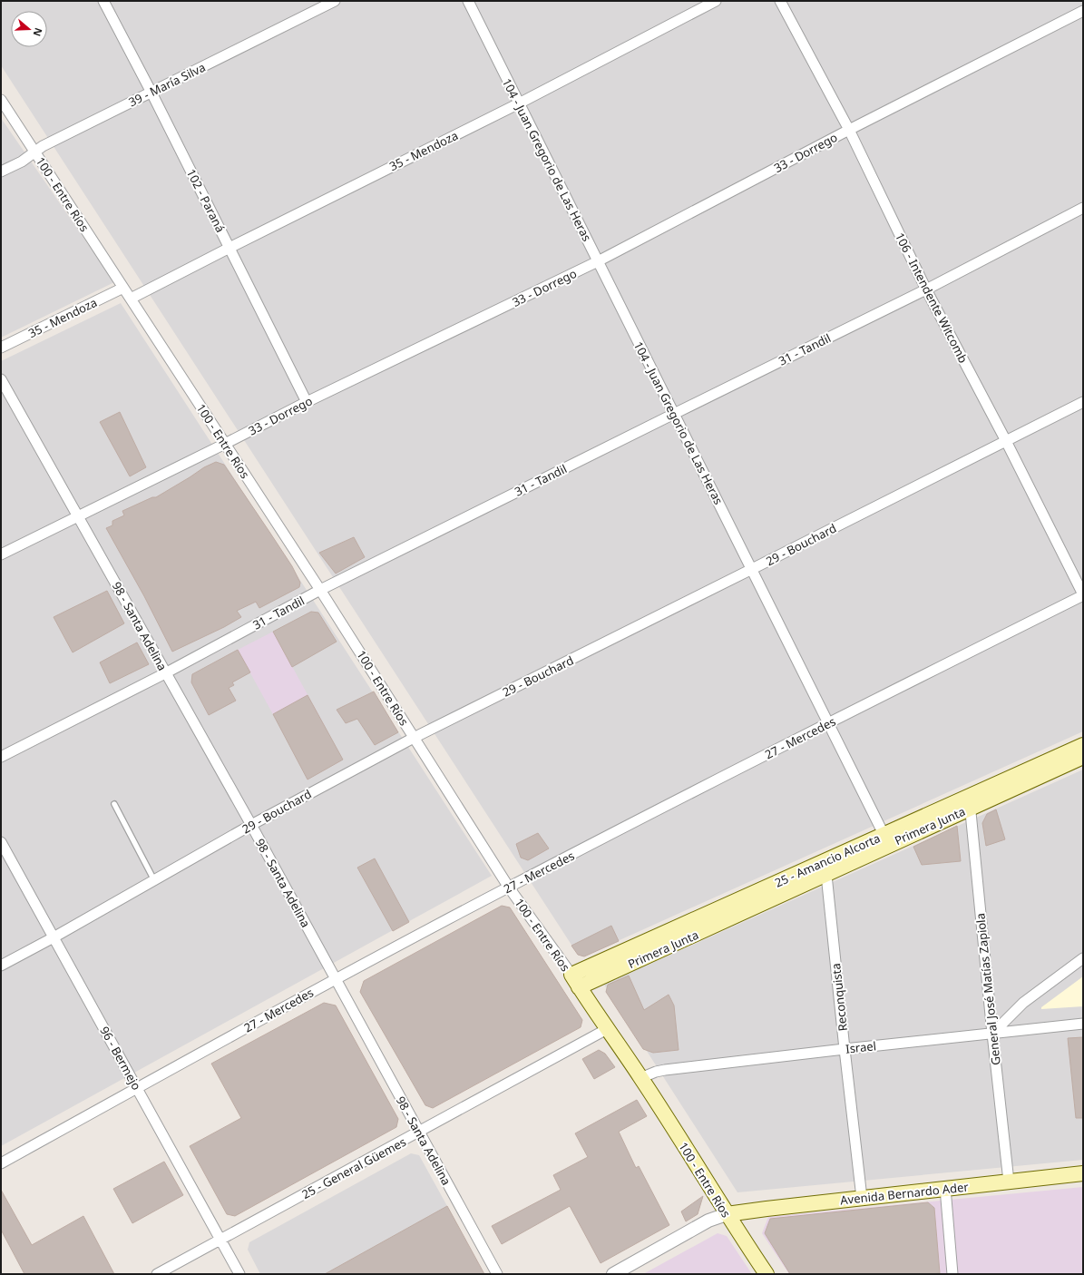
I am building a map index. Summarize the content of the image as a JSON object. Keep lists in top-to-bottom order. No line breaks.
{"streets":{"main road":["100 - Entre Ríos","Primera Junta","25 - Amancio Alcorta","Avenida Bernardo Ader"],"street":["39 - María Silva","35 - Mendoza","33 - Dorrego","104 - Juan Gregorio de Las Heras","102 - Paraná","106 - Intendente Witcomb","31 - Tandil","29 - Bouchard","98 - Santa Adelina","27 - Mercedes","General José Matías Zapiola","Reconquista","Israel","96 - Bermejo","25 - General Güemes"]},"crossings":[["39 - María Silva","100 - Entre Ríos"],["39 - María Silva","102 - Paraná"],["35 - Mendoza","104 - Juan Gregorio de Las Heras"],["35 - Mendoza","100 - Entre Ríos"],["35 - Mendoza","102 - Paraná"],["33 - Dorrego","104 - Juan Gregorio de Las Heras"],["33 - Dorrego","100 - Entre Ríos"],["33 - Dorrego","102 - Paraná"],["33 - Dorrego","106 - Intendente Witcomb"],["33 - Dorrego","98 - Santa Adelina"],["104 - Juan Gregorio de Las Heras","31 - Tandil"],["104 - Juan Gregorio de Las Heras","29 - Bouchard"],["104 - Juan Gregorio de Las Heras","27 - Mercedes"],["104 - Juan Gregorio de Las Heras","Primera Junta"],["100 - Entre Ríos","31 - Tandil"],["100 - Entre Ríos","29 - Bouchard"],["100 - Entre Ríos","27 - Mercedes"],["100 - Entre Ríos","Primera Junta"],["100 - Entre Ríos","25 - Amancio Alcorta"],["100 - Entre Ríos","Israel"],["100 - Entre Ríos","25 - General Güemes"],["100 - Entre Ríos","Avenida Bernardo Ader"],["106 - Intendente Witcomb","31 - Tandil"],["106 - Intendente Witcomb","29 - Bouchard"],["106 - Intendente Witcomb","27 - Mercedes"],["31 - Tandil","98 - Santa Adelina"],["29 - Bouchard","98 - Santa Adelina"],["29 - Bouchard","96 - Bermejo"],["98 - Santa Adelina","27 - Mercedes"],["98 - Santa Adelina","25 - General Güemes"],["27 - Mercedes","96 - Bermejo"],["Primera Junta","25 - Amancio Alcorta"],["Primera Junta","General José Matías Zapiola"],["Primera Junta","Reconquista"],["25 - Amancio Alcorta","Reconquista"],["General José Matías Zapiola","Israel"],["General José Matías Zapiola","Avenida Bernardo Ader"],["Reconquista","Israel"],["Reconquista","Avenida Bernardo Ader"],["96 - Bermejo","25 - General Güemes"]],"north":"right"}
